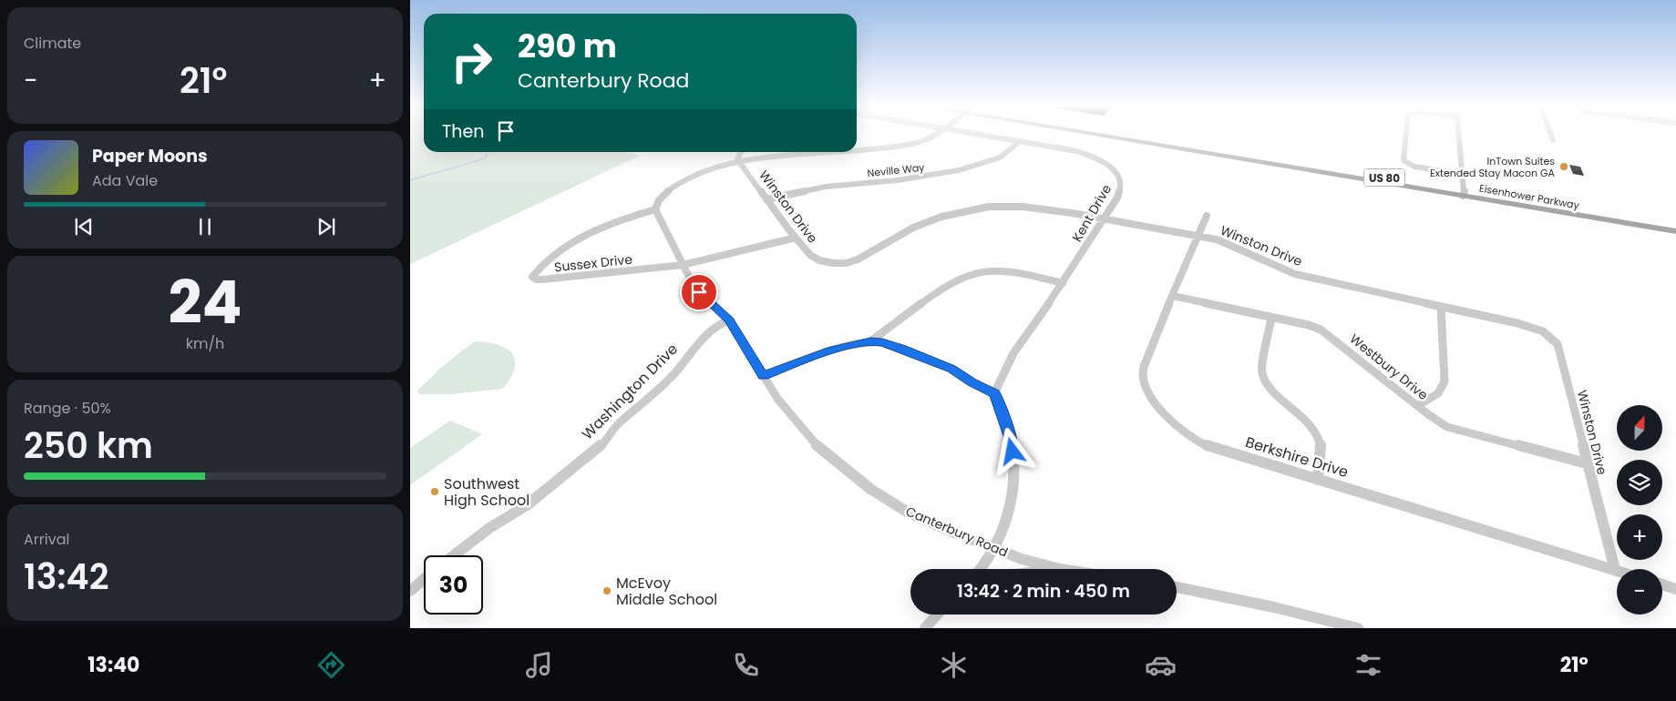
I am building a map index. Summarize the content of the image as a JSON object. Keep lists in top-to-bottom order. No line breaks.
{"streets":{"main road":["US 80","Eisenhower Parkway"],"street":["Neville Way","Winston Drive","Kent Drive","Sussex Drive","Westbury Drive","Washington Drive","Berkshire Drive","Canterbury Road"]},"crossings":[["Neville Way","Winston Drive"],["Neville Way","Kent Drive"],["Winston Drive","Kent Drive"],["Winston Drive","Sussex Drive"],["Winston Drive","Westbury Drive"],["Winston Drive","Berkshire Drive"],["Sussex Drive","Canterbury Road"],["Westbury Drive","Berkshire Drive"],["Washington Drive","Canterbury Road"]],"places":["InTown Suites Extended Stay Macon GA","Southwest High School","McEvoy Middle School"],"north":"top","page":{"tile":["Climate",["24","km/h"],["Range · 50%","250 km"],["Arrival","13:42"]],"turn":["290 m","Canterbury Road"],"heat":["−","21°","+"],"then":"Then","song":["Paper Moons","Ada Vale"],"map_buttons":["+","−"],"limit":"30","trip":"13:42 · 2 min · 450 m","tabs":["13:40","21°"]}}
